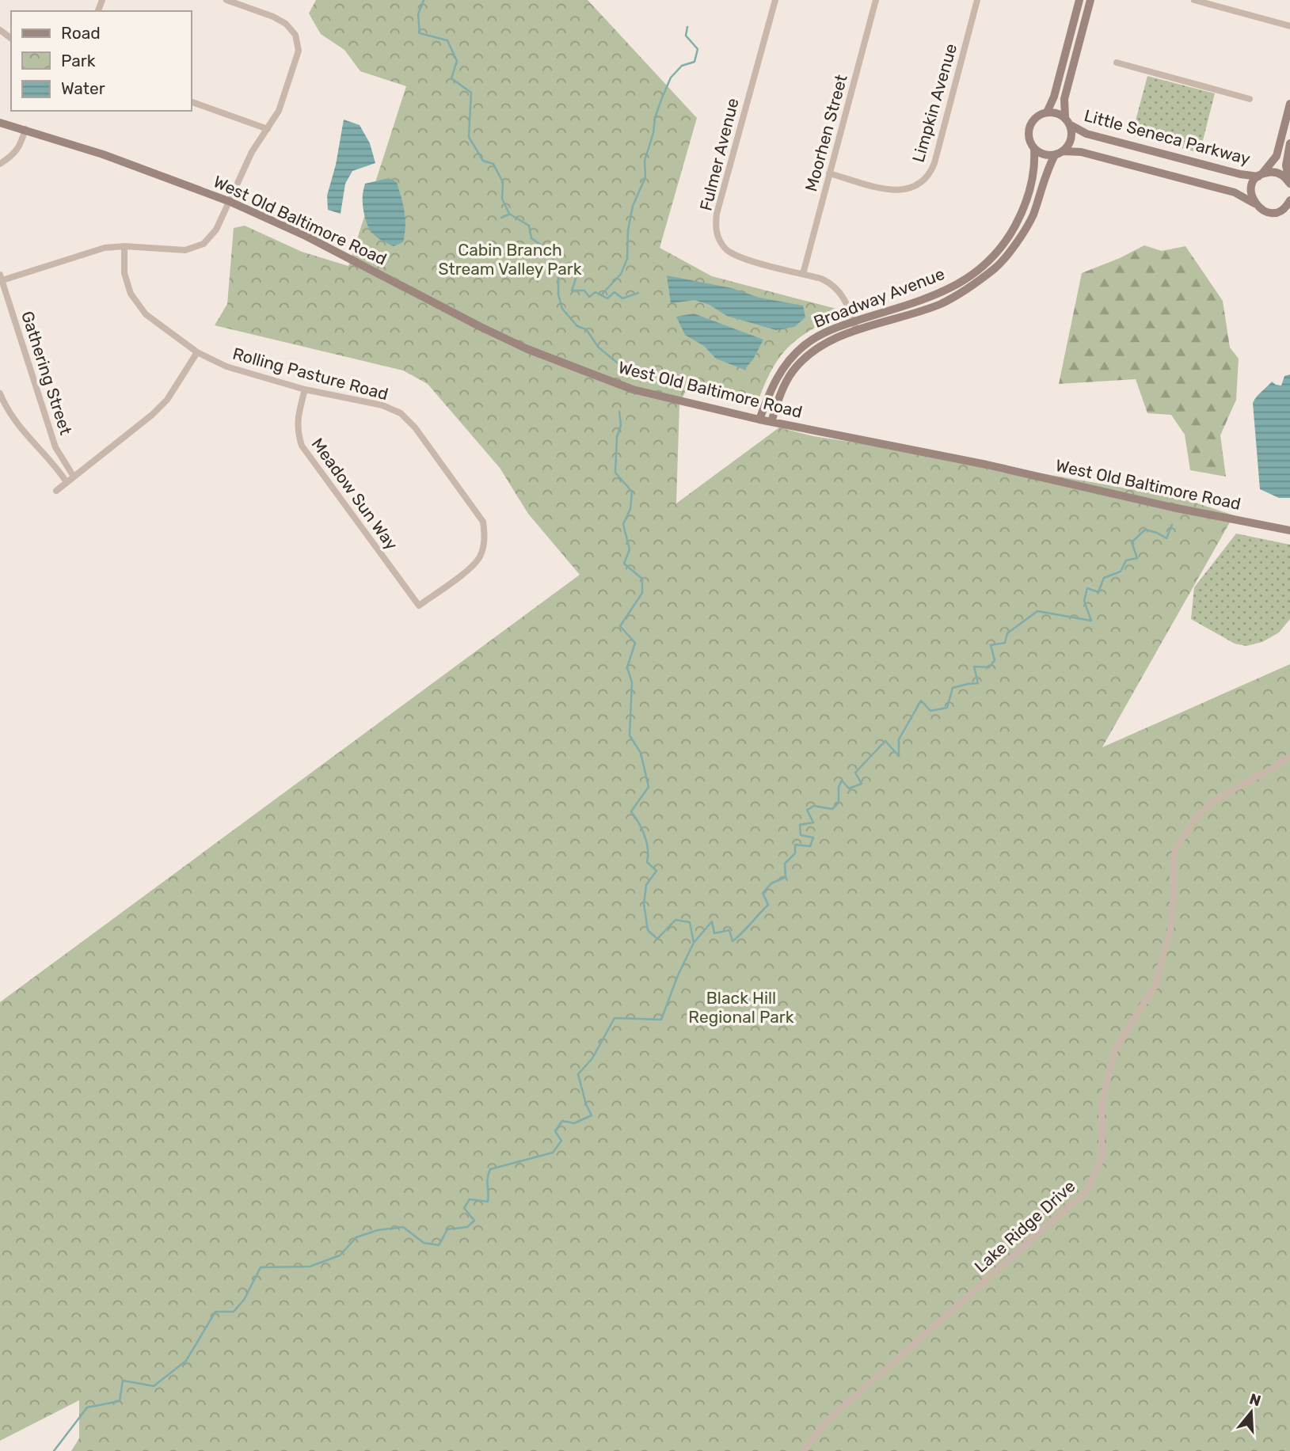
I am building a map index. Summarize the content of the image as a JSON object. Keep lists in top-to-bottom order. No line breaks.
{"streets":{"street":["Limpkin Avenue","Moorhen Street","Little Seneca Parkway","Fulmer Avenue","West Old Baltimore Road","Broadway Avenue","Gathering Street","Rolling Pasture Road","Meadow Sun Way","Lake Ridge Drive"]},"crossings":[["Limpkin Avenue","Moorhen Street"],["Moorhen Street","Fulmer Avenue"],["Little Seneca Parkway","Broadway Avenue"],["Fulmer Avenue","Broadway Avenue"],["West Old Baltimore Road","Broadway Avenue"],["Rolling Pasture Road","Meadow Sun Way"]],"parks":["Cabin Branch Stream Valley Park","Black Hill Regional Park"],"legend":["Road","Park","Water"],"north":"top"}
